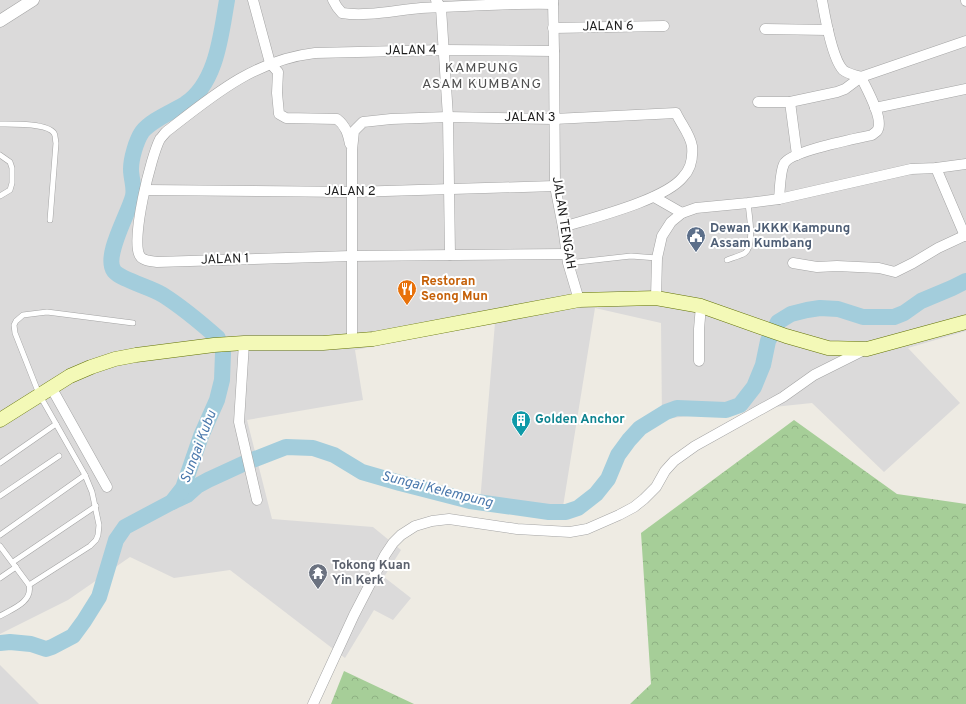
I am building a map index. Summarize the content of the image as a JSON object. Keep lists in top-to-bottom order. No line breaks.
{"streets":{"street":["JALAN 6","JALAN 4","JALAN 3","JALAN 2","JALAN TENGAH","JALAN 1"]},"crossings":[["JALAN 6","JALAN TENGAH"],["JALAN 4","JALAN TENGAH"],["JALAN 4","JALAN 1"],["JALAN 3","JALAN TENGAH"],["JALAN 2","JALAN TENGAH"],["JALAN 2","JALAN 1"],["JALAN TENGAH","JALAN 1"]],"districts":["KAMPUNG ASAM KUMBANG"],"water":["Sungai Kubu","Sungai Kelempung"],"places":{"public building":["Dewan JKKK Kampung Assam Kumbang"],"restaurant":["Restoran Seong Mun"],"building":["Golden Anchor"],"temple":["Tokong Kuan Yin Kerk"]}}
